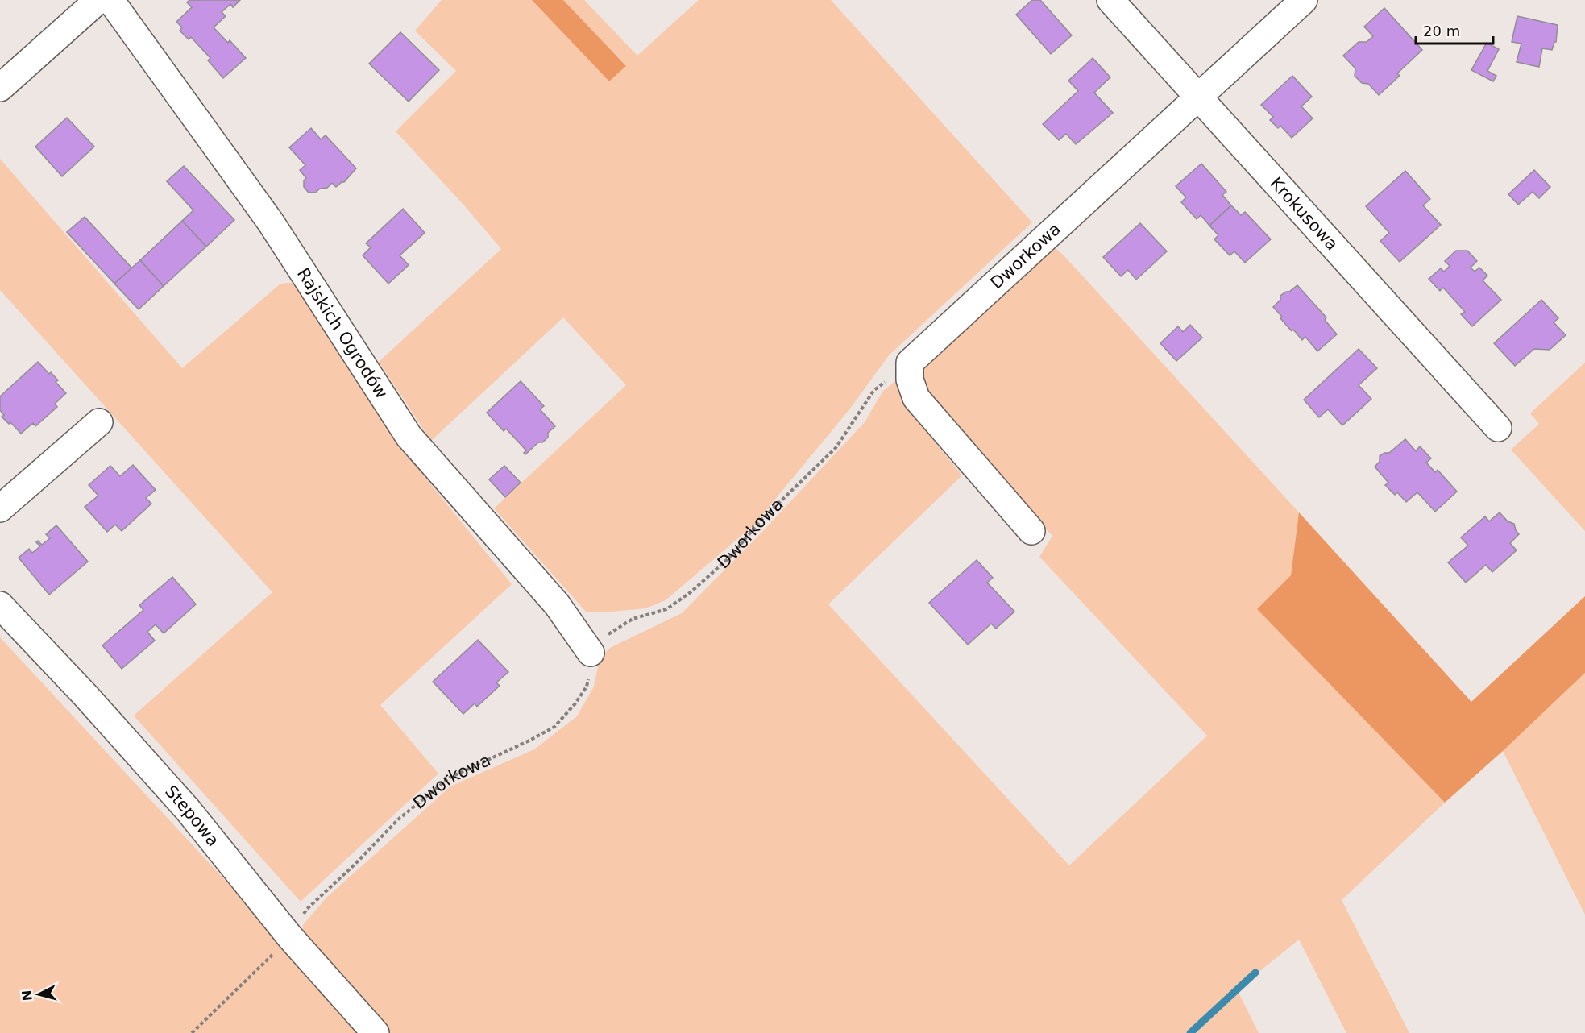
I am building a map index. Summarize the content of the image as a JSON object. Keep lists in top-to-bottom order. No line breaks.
{"streets":{"street":["Krokusowa","Dworkowa","Rajskich Ogrodów","Stepowa"]},"crossings":[["Krokusowa","Dworkowa"],["Dworkowa","Rajskich Ogrodów"],["Dworkowa","Stepowa"]],"scale_bar":"20 m","north":"left"}
